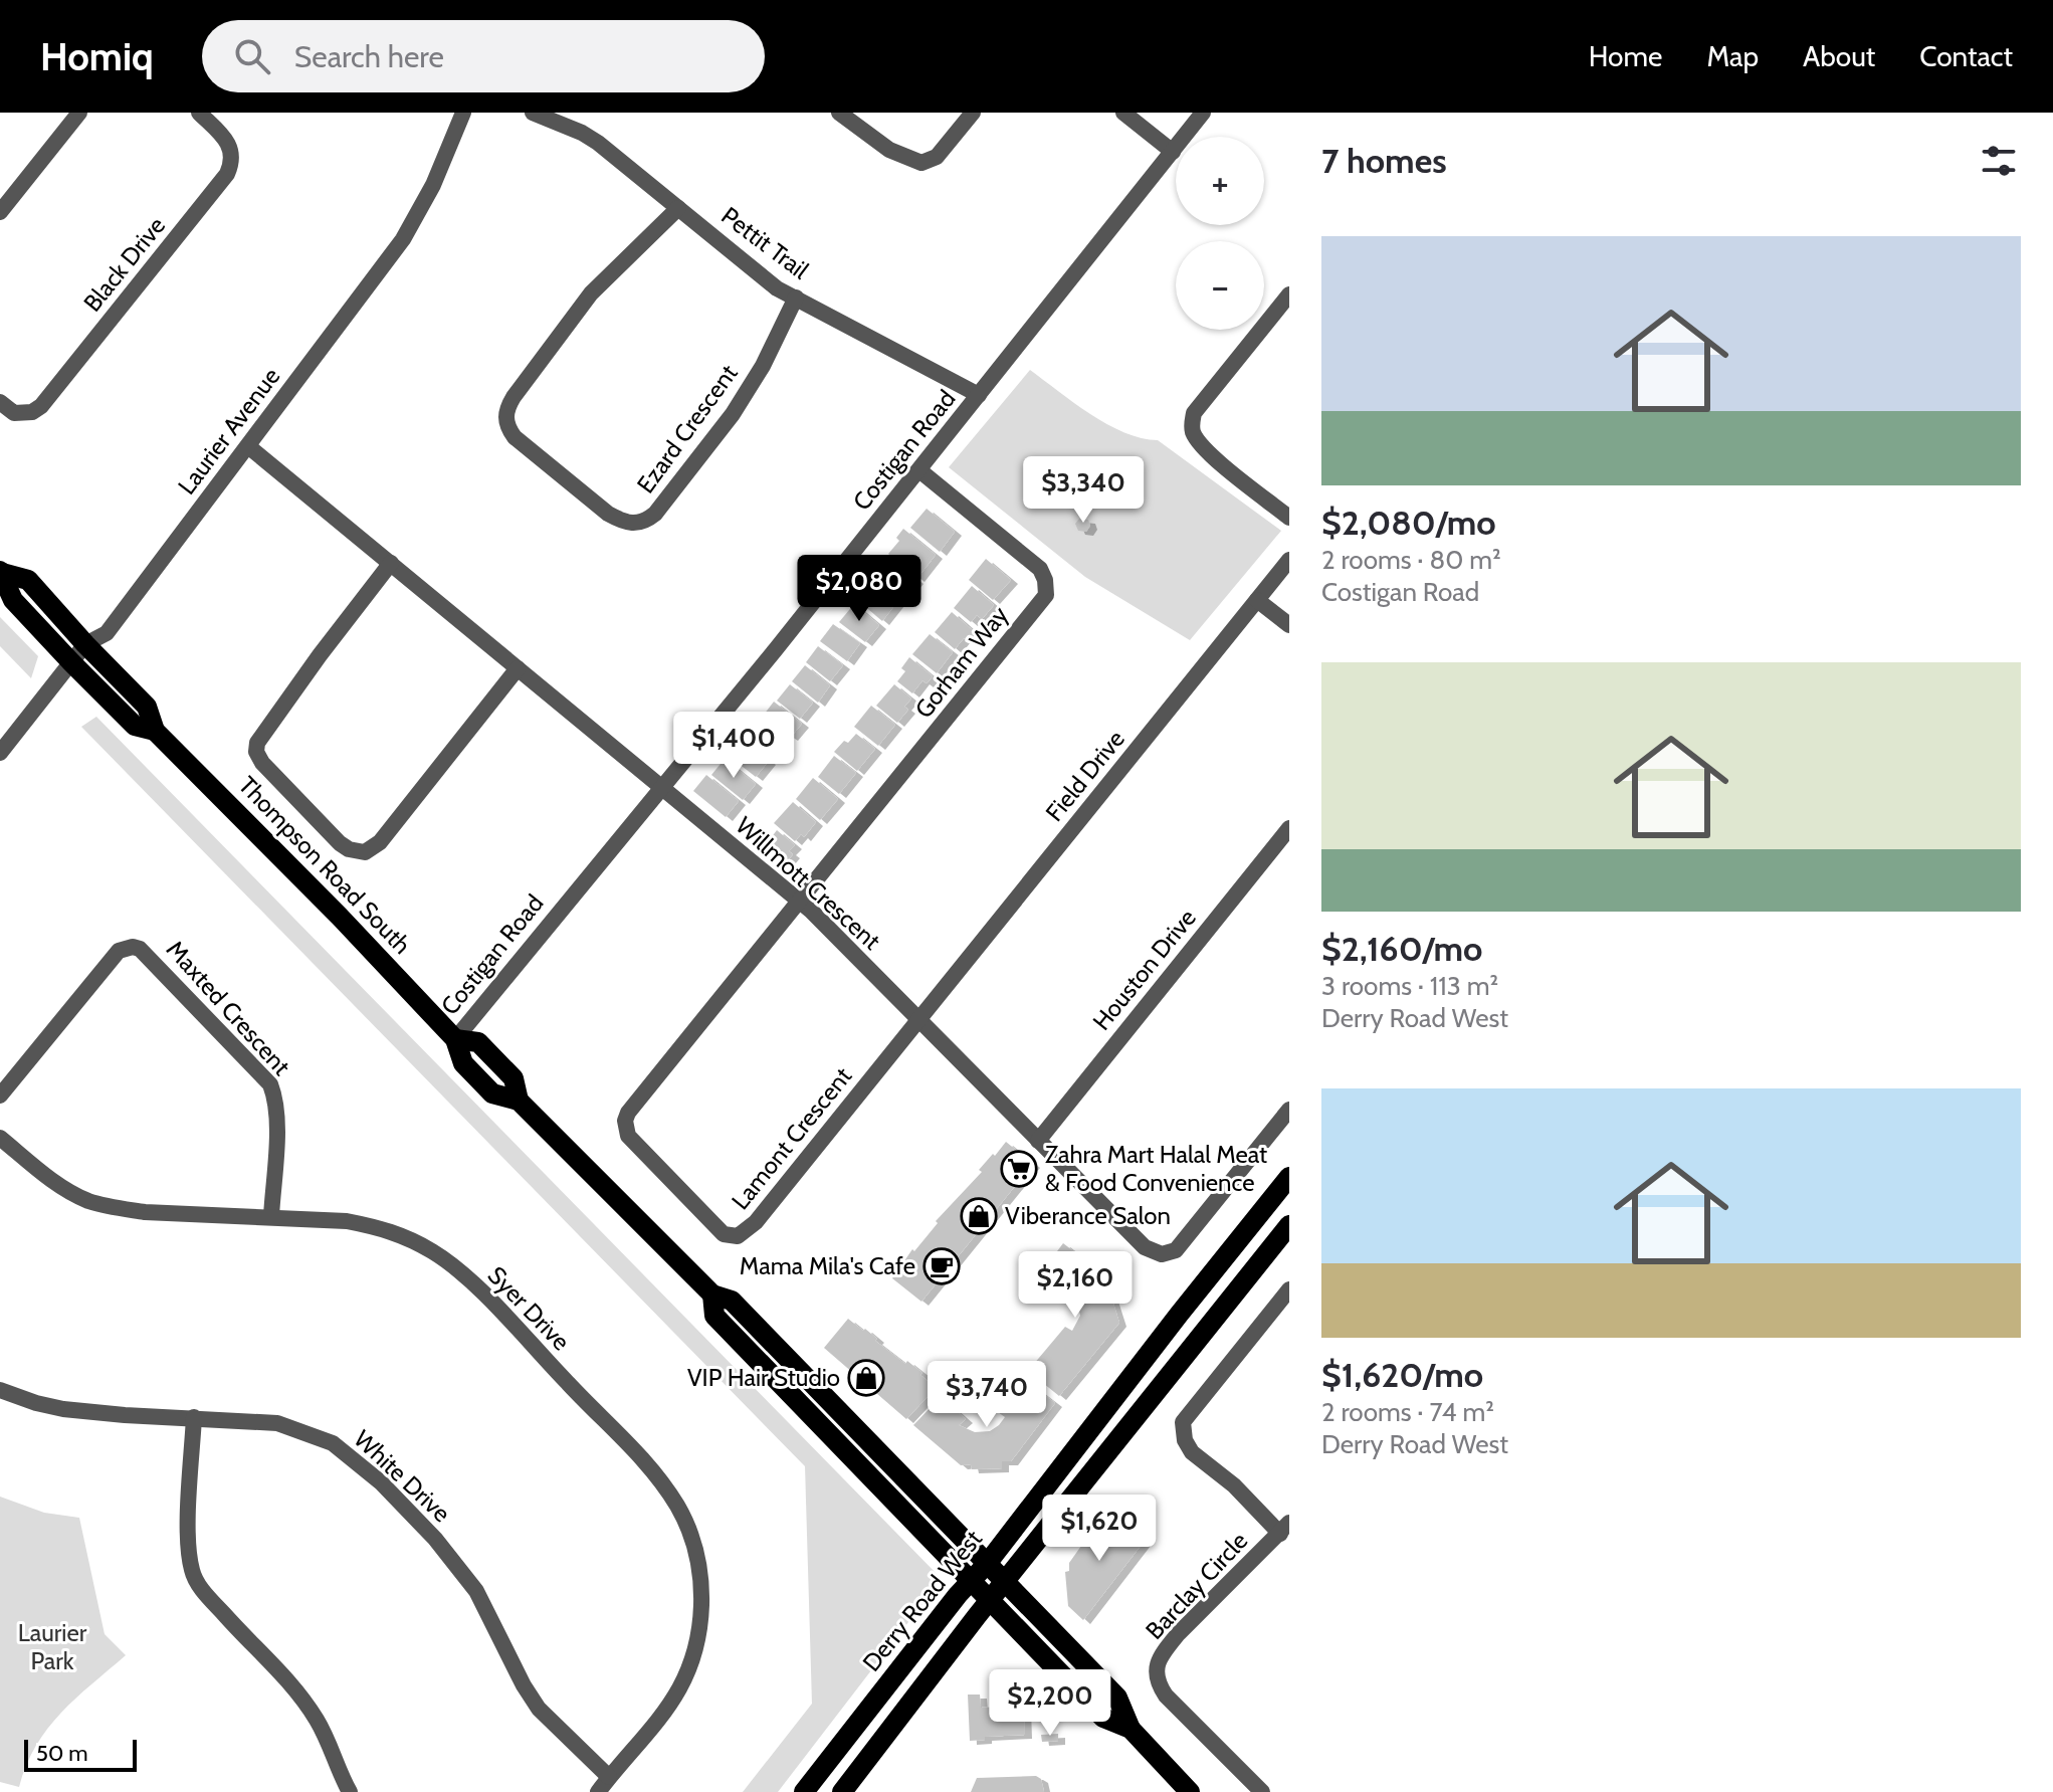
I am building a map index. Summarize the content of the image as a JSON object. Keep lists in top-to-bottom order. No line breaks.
{"streets":{"main road":["Thompson Road South","Derry Road West"],"street":["Pettit Trail","Black Drive","Ezard Crescent","Laurier Avenue","Costigan Road","Gorham Way","Field Drive","Willmott Crescent","Houston Drive","Maxted Crescent","Lamont Crescent","Syer Drive","White Drive","Barclay Circle"]},"crossings":[["Pettit Trail","Ezard Crescent"],["Pettit Trail","Costigan Road"],["Laurier Avenue","Thompson Road South"],["Laurier Avenue","Willmott Crescent"],["Costigan Road","Gorham Way"],["Costigan Road","Thompson Road South"],["Costigan Road","Willmott Crescent"],["Gorham Way","Willmott Crescent"],["Gorham Way","Lamont Crescent"],["Field Drive","Willmott Crescent"],["Field Drive","Lamont Crescent"],["Thompson Road South","Derry Road West"],["Willmott Crescent","Houston Drive"],["Willmott Crescent","Lamont Crescent"],["Maxted Crescent","Syer Drive"],["Syer Drive","White Drive"]],"parks":["Laurier Park"],"places":{"supermarket":["Zahra Mart Halal Meat & Food Convenience"],"shop":["Viberance Salon","VIP Hair Studio"],"cafe":["Mama Mila's Cafe"]},"scale_bar":"50 m","page":{"header":"Homiq","search":"Search here","nav":["Home","Map","About","Contact"],"heading":"7 homes","map_buttons":["+","−"],"list":[{"name":"$2,080/mo","note":"2 rooms · 80 m² · Costigan Road"},{"name":"$2,160/mo","note":"3 rooms · 113 m² · Derry Road West"},{"name":"$1,620/mo","note":"2 rooms · 74 m² · Derry Road West"}],"price":["$3,340","$2,080","$1,400","$2,160","$3,740","$1,620","$2,200"],"scale":"50 m"}}
